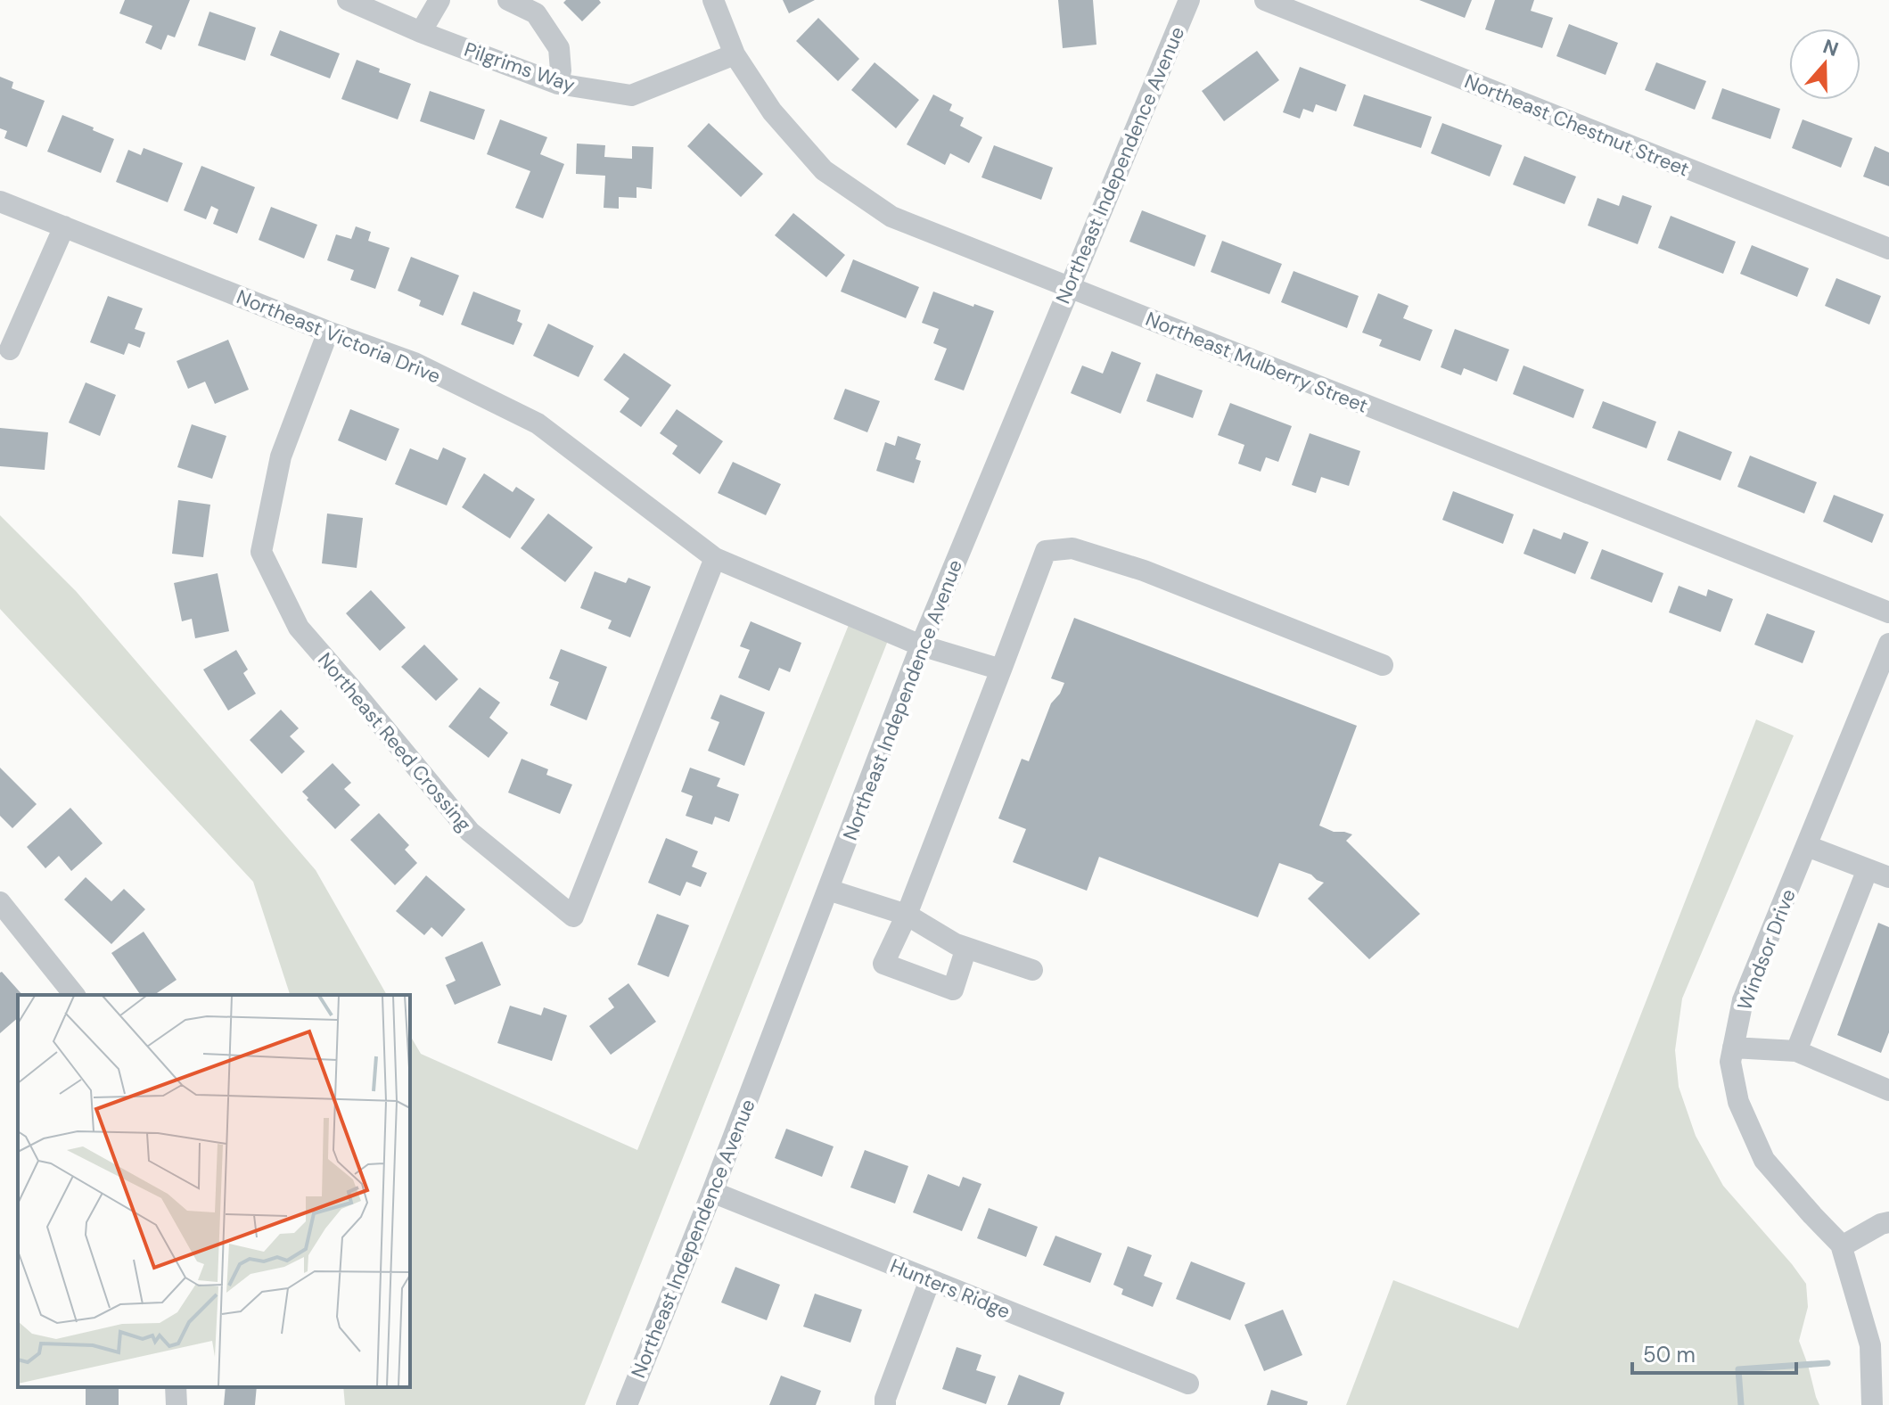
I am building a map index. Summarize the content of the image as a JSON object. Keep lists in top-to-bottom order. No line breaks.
{"streets":{"street":["Pilgrims Way","Northeast Chestnut Street","Northeast Independence Avenue","Northeast Victoria Drive","Northeast Mulberry Street","Northeast Reed Crossing","Windsor Drive","Hunters Ridge"]},"crossings":[["Pilgrims Way","Northeast Mulberry Street"],["Northeast Independence Avenue","Northeast Victoria Drive"],["Northeast Independence Avenue","Northeast Mulberry Street"],["Northeast Independence Avenue","Hunters Ridge"],["Northeast Victoria Drive","Northeast Reed Crossing"]],"scale_bar":"50 m","north":"top"}
